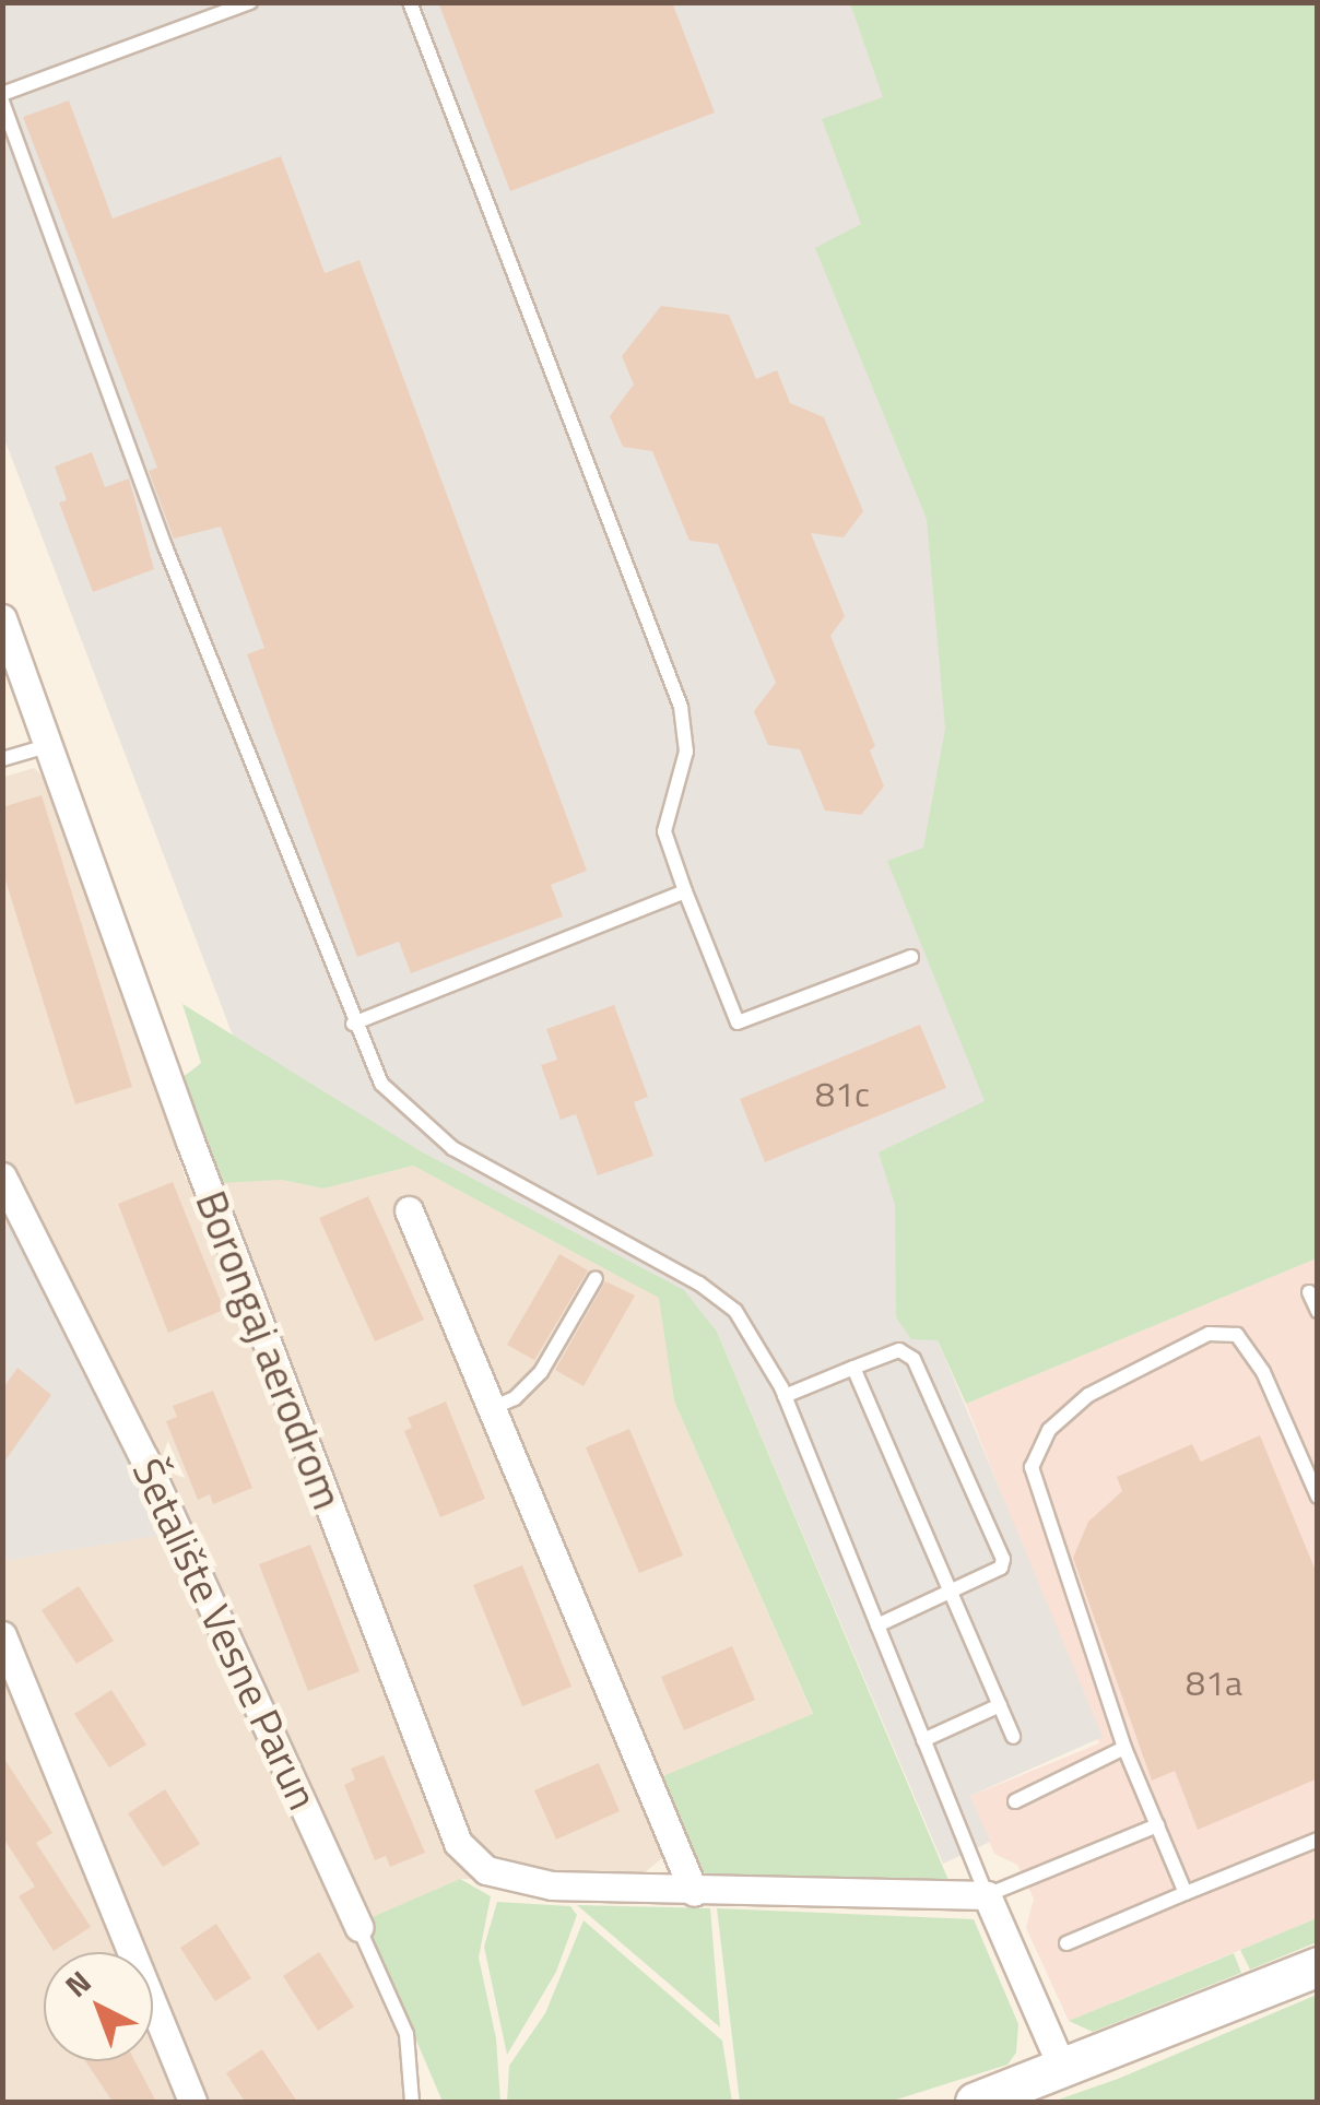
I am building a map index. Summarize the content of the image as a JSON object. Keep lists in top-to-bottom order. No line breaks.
{"streets":{"street":["Borongaj aerodrom","Šetalište Vesne Parun"]},"house_numbers":["81c","81a"],"north":"top left"}
